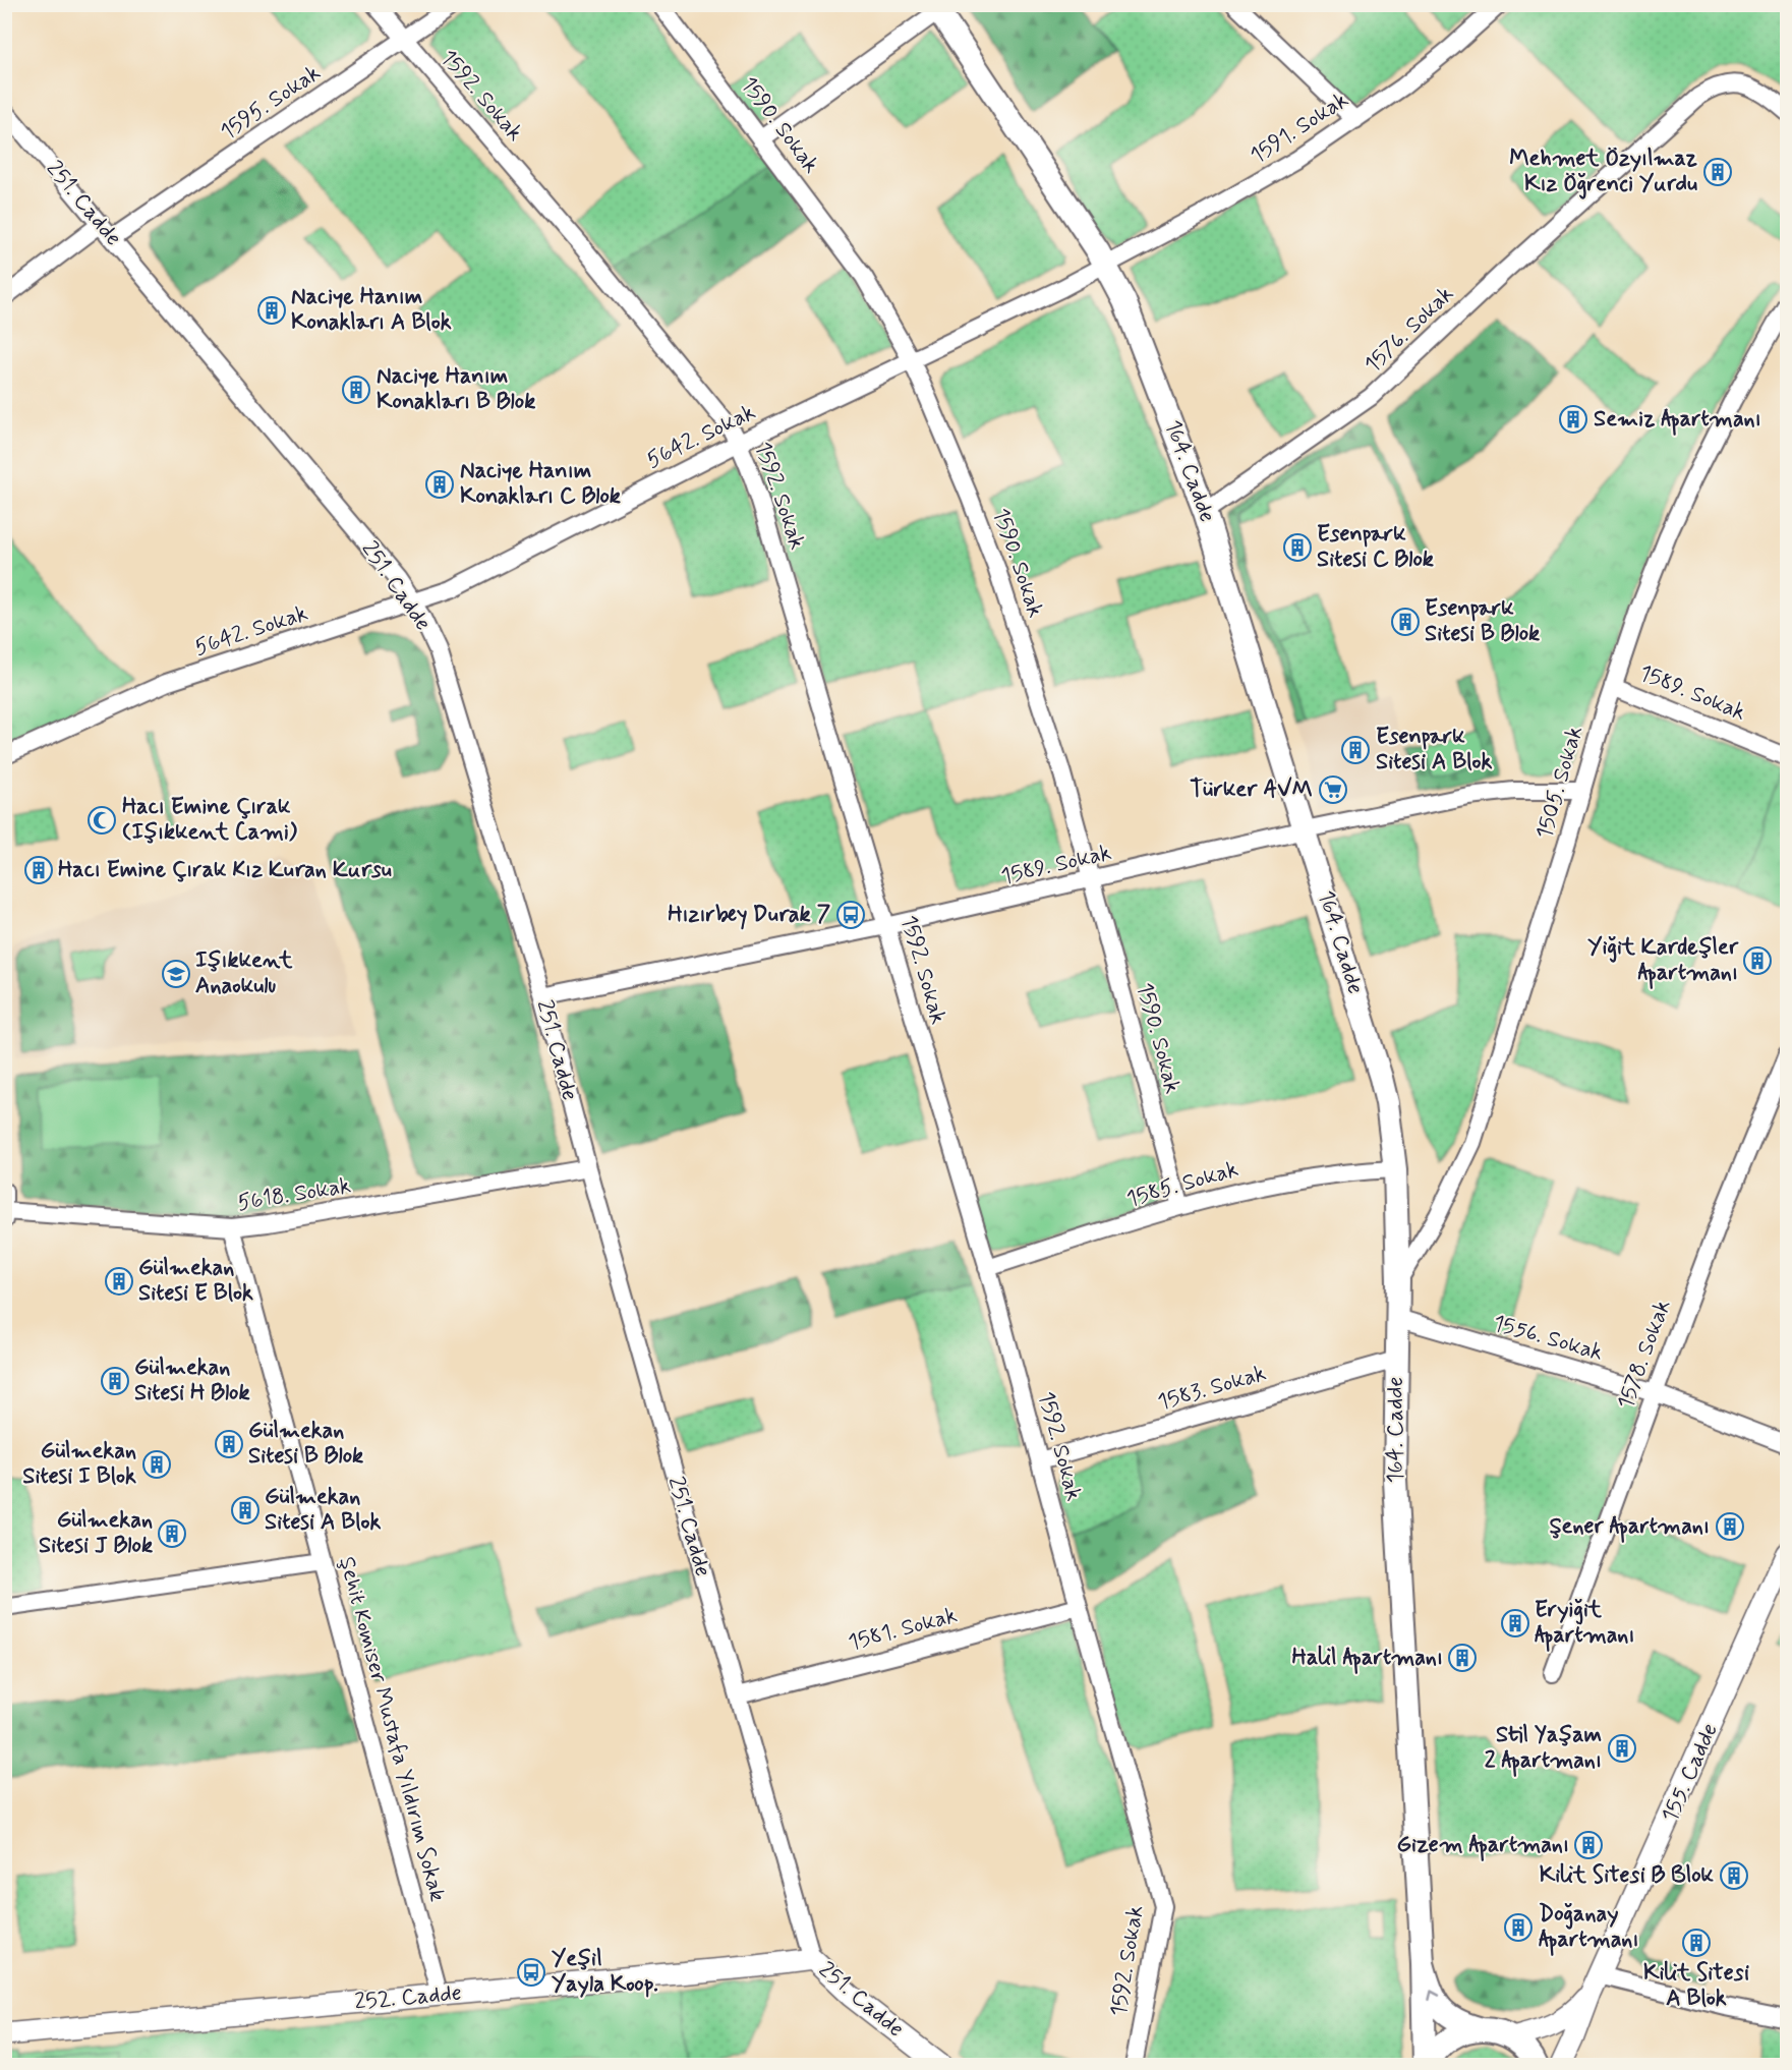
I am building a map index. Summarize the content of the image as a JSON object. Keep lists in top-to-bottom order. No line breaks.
{"streets":{"main road":["164. Cadde"],"street":["1592. Sokak","1595. Sokak","1590. Sokak","1591. Sokak","251. Cadde","1576. Sokak","5642. Sokak","1589. Sokak","1505. Sokak","1585. Sokak","5618. Sokak","1556. Sokak","1578. Sokak","1583. Sokak","1581. Sokak","Şehit Komiser Mustafa Yıldırım Sokak","155. Cadde","252. Cadde"]},"crossings":[["1592. Sokak","1595. Sokak"],["1592. Sokak","5642. Sokak"],["1592. Sokak","1589. Sokak"],["1592. Sokak","1585. Sokak"],["1592. Sokak","1583. Sokak"],["1592. Sokak","1581. Sokak"],["1595. Sokak","251. Cadde"],["1590. Sokak","5642. Sokak"],["1590. Sokak","1589. Sokak"],["1590. Sokak","1585. Sokak"],["1591. Sokak","5642. Sokak"],["1591. Sokak","164. Cadde"],["251. Cadde","5642. Sokak"],["251. Cadde","1589. Sokak"],["251. Cadde","5618. Sokak"],["251. Cadde","1581. Sokak"],["251. Cadde","252. Cadde"],["1576. Sokak","164. Cadde"],["5642. Sokak","164. Cadde"],["164. Cadde","1589. Sokak"],["164. Cadde","1505. Sokak"],["164. Cadde","1585. Sokak"],["164. Cadde","1556. Sokak"],["164. Cadde","1583. Sokak"],["164. Cadde","155. Cadde"],["1589. Sokak","1505. Sokak"],["5618. Sokak","Şehit Komiser Mustafa Yıldırım Sokak"],["1556. Sokak","1578. Sokak"],["Şehit Komiser Mustafa Yıldırım Sokak","252. Cadde"]],"places":{"building":["Mehmet Özyılmaz Kız Öğrenci Yurdu","Naciye Hanım Konakları A Blok","Naciye Hanım Konakları B Blok","Semiz Apartmanı","Naciye Hanım Konakları C Blok","Esenpark Sitesi C Blok","Esenpark Sitesi B Blok","Esenpark Sitesi A Blok","Hacı Emine Çırak Kız Kuran Kursu","Yiğit Kardeşler Apartmanı","Gülmekan Sitesi E Blok","Gülmekan Sitesi H Blok","Gülmekan Sitesi B Blok","Gülmekan Sitesi I Blok","Gülmekan Sitesi A Blok","Şener Apartmanı","Gülmekan Sitesi J Blok","Eryiğit Apartmanı","Halil Apartmanı","Stil Yaşam 2 Apartmanı","Gizem Apartmanı","Kilit Sitesi B Blok","Doğanay Apartmanı","Kilit Sitesi A Blok"],"supermarket":["Türker AVM"],"mosque":["Hacı Emine Çırak (Işıkkent Cami)"],"bus stop":["Hızırbey Durak 7","Yeşil Yayla Koop."],"school or university":["Işıkkent Anaokulu"]}}
